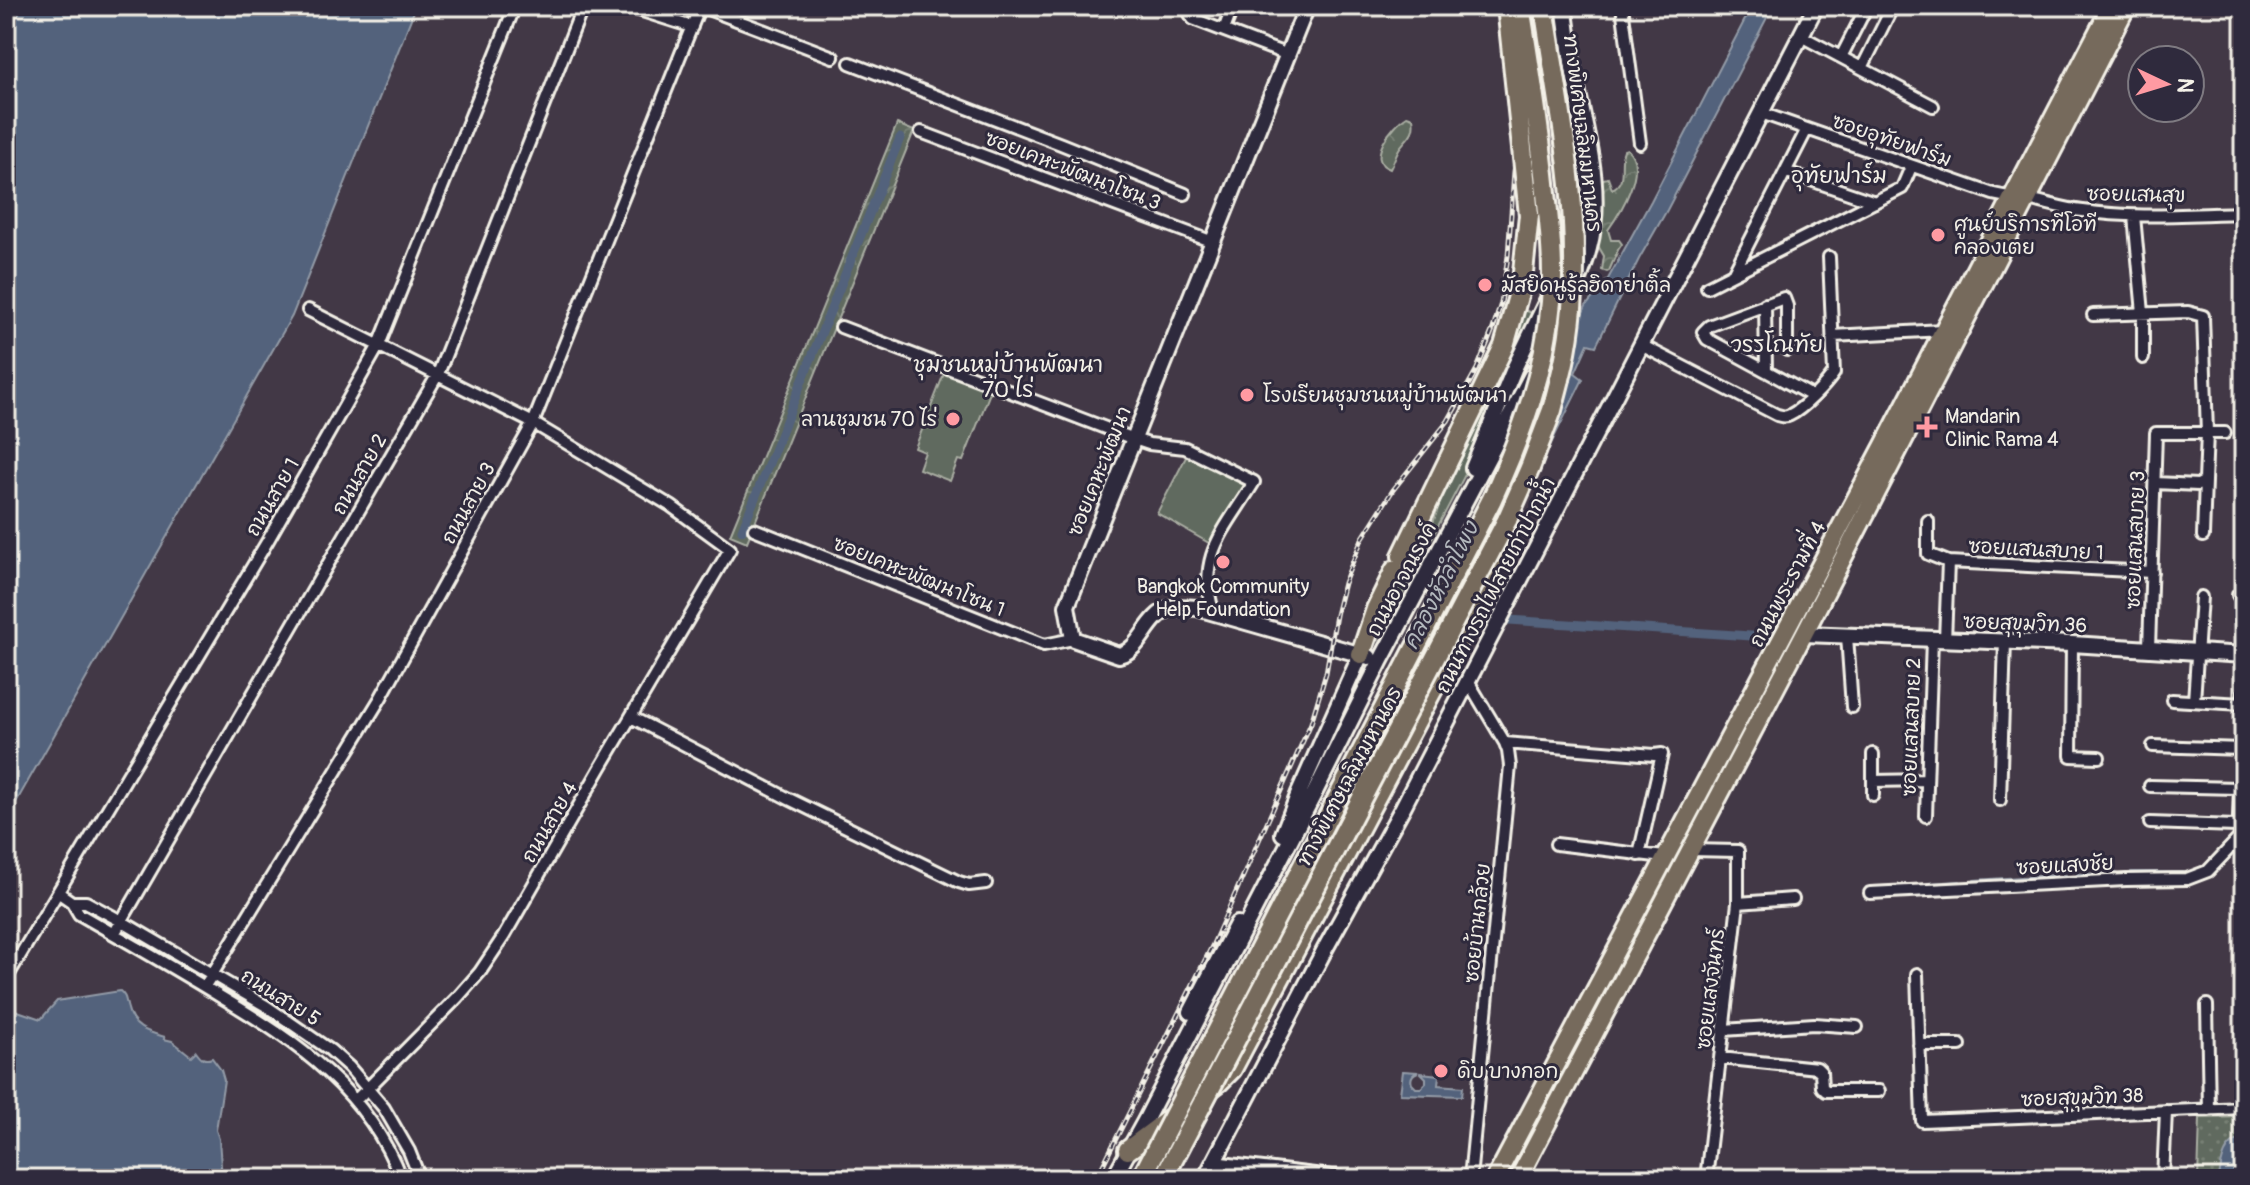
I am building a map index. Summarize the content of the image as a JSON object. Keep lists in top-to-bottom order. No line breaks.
{"streets":{"highway":["ทางพิเศษเฉลิมมหานคร"],"main road":["ถนนพระรามที่ 4"],"street":["ซอยอุทัยฟาร์ม","ซอยเคหะพัฒนาโซน 3","ซอยแสนสุข","ซอยเคหะพัฒนา","ถนนสาย 2","ถนนสาย 1","ถนนสาย 3","ซอยแสนสบาย 3","ซอยแสนสบาย 1","ซอยเคหะพัฒนาโซน 1","ถนนอาจณรงค์","ถนนทางรถไฟสายเก่าปากน้ำ","ซอยสุขุมวิท 36","ซอยแสนสบาย 2","ถนนสาย 4","ซอยแสงชัย","ซอยบ้านกล้วย","ซอยแสงจันทร์","ถนนสาย 5","ซอยสุขุมวิท 38"]},"crossings":[["ซอยอุทัยฟาร์ม","ซอยแสนสุข"],["ซอยอุทัยฟาร์ม","ถนนพระรามที่ 4"],["ซอยอุทัยฟาร์ม","ถนนทางรถไฟสายเก่าปากน้ำ"],["ซอยเคหะพัฒนาโซน 3","ซอยเคหะพัฒนา"],["ซอยแสนสุข","ถนนพระรามที่ 4"],["ซอยเคหะพัฒนา","ซอยเคหะพัฒนาโซน 1"],["ถนนสาย 2","ถนนสาย 5"],["ถนนสาย 1","ถนนสาย 5"],["ถนนสาย 3","ถนนสาย 4"],["ถนนสาย 3","ถนนสาย 5"],["ซอยแสนสบาย 3","ซอยแสนสบาย 1"],["ซอยแสนสบาย 3","ซอยสุขุมวิท 36"],["ซอยแสนสบาย 1","ซอยสุขุมวิท 36"],["ซอยแสนสบาย 1","ซอยแสนสบาย 2"],["ถนนพระรามที่ 4","ซอยสุขุมวิท 36"],["ถนนพระรามที่ 4","ซอยแสงจันทร์"],["ถนนทางรถไฟสายเก่าปากน้ำ","ซอยบ้านกล้วย"],["ซอยสุขุมวิท 36","ซอยแสนสบาย 2"],["ถนนสาย 4","ถนนสาย 5"]],"districts":["อุทัยฟาร์ม","วรรโณทัย","ชุมชนหมู่บ้านพัฒนา 70 ไร่"],"water":["คลองหัวลำโพง"],"places":{"other":["ศูนย์บริการทีโอที คลองเตย","มัสยิดนูรู้ลฮิดาย่าติ้ล","โรงเรียนชุมชนหมู่บ้านพัฒนา","ลานชุมชน 70 ไร่","Bangkok Community Help Foundation","ดิบ บางกอก"],"health":["Mandarin Clinic Rama 4"]},"north":"right"}
